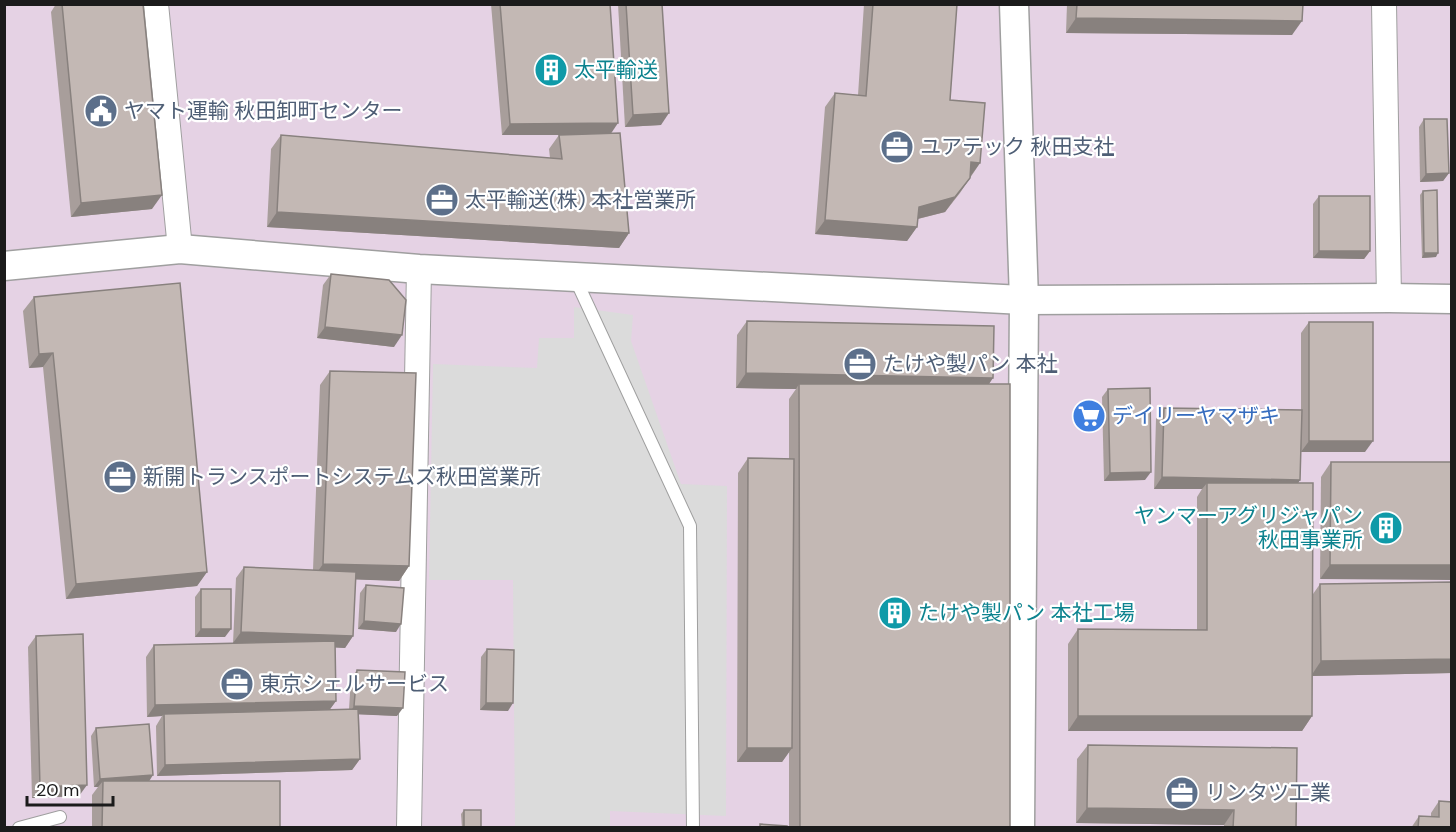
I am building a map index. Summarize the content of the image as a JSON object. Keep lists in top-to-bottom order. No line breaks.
{"places":{"building":["太平輸送","ヤンマーアグリジャパン 秋田事業所","たけや製パン 本社工場"],"public building":["ヤマト運輸 秋田卸町センター"],"office":["ユアテック 秋田支社","太平輸送(株) 本社営業所","たけや製パン 本社","新開トランスポートシステムズ秋田営業所","東京シェルサービス","リンタツ工業"],"supermarket":["デイリーヤマザキ"]},"scale_bar":"20 m"}
